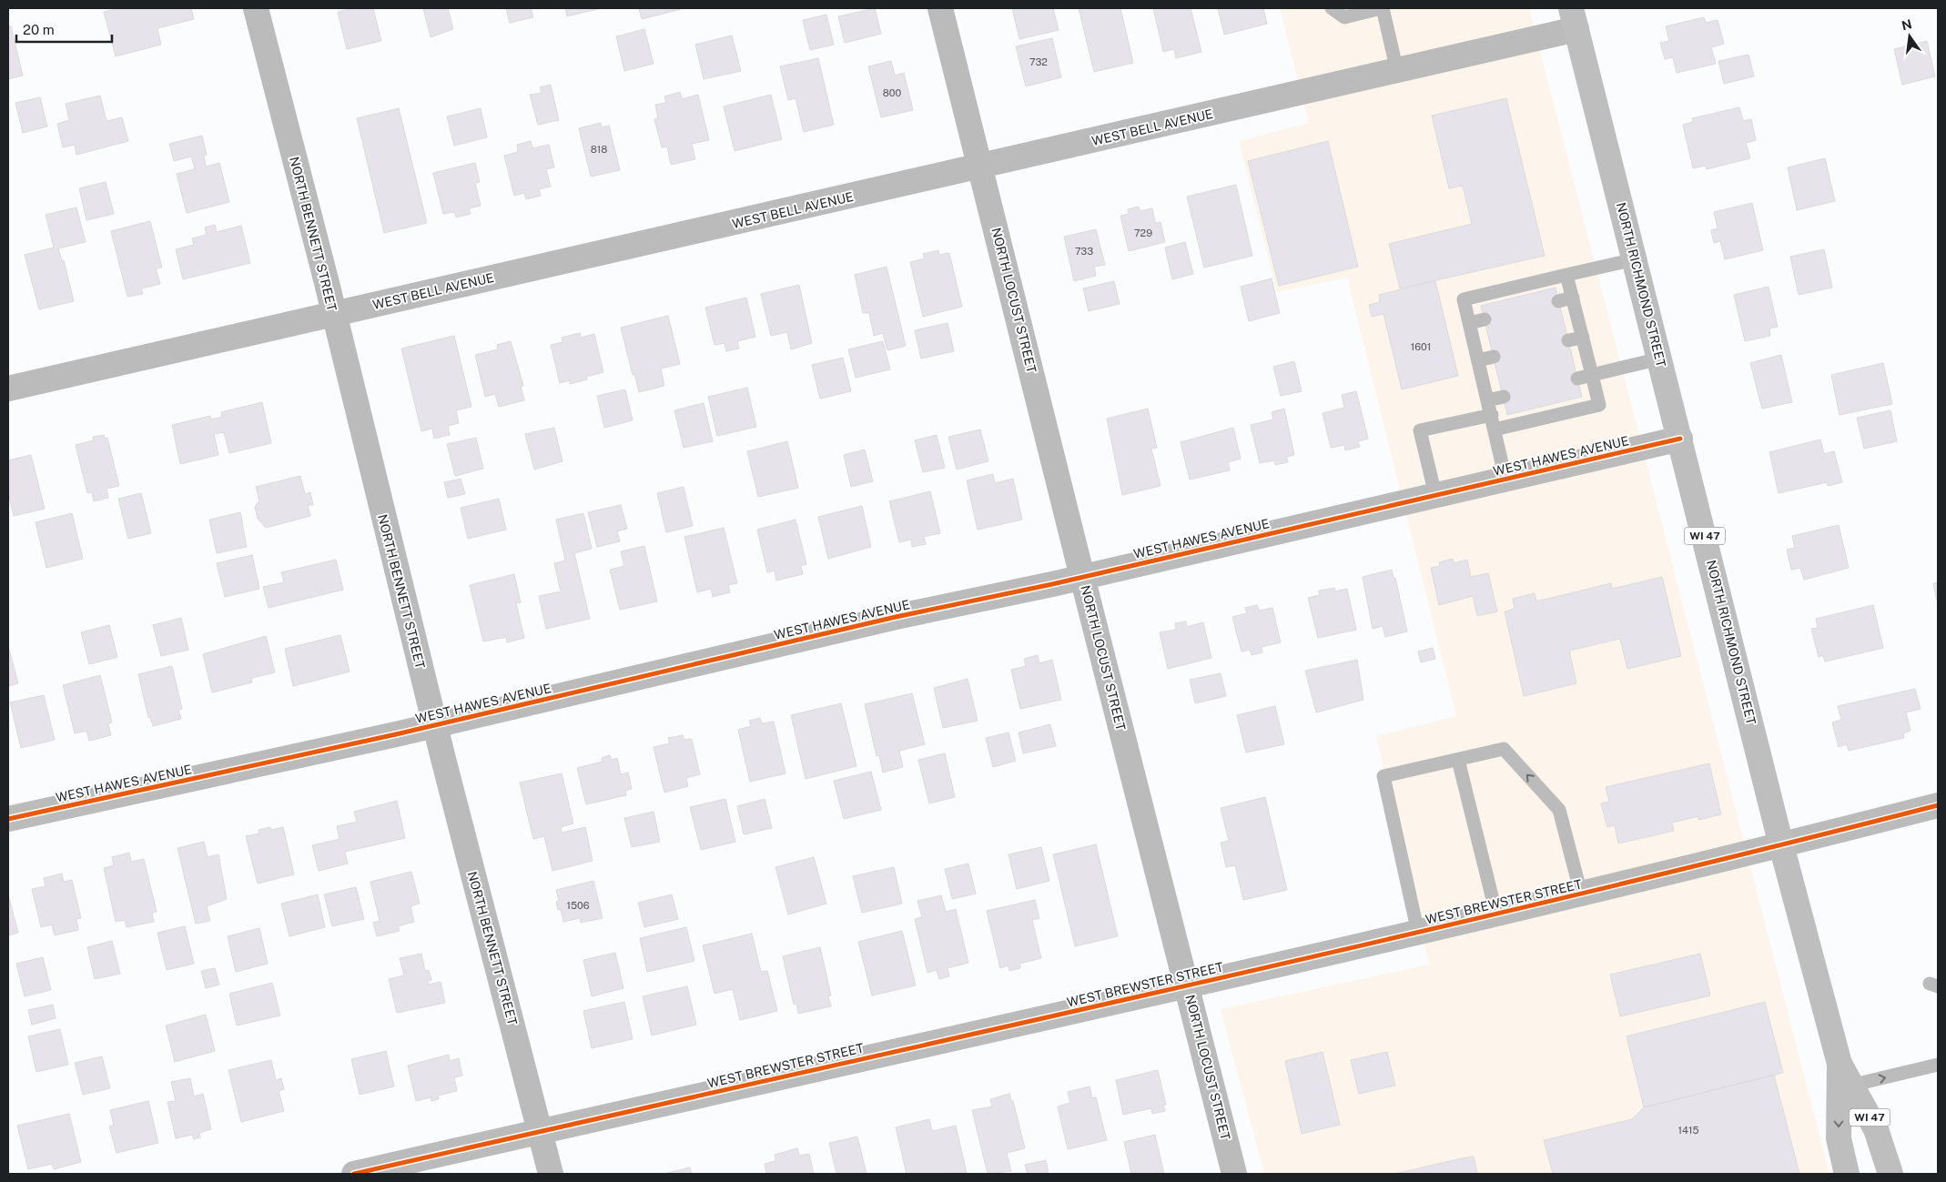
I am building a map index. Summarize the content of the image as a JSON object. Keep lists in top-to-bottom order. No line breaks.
{"streets":{"main road":["NORTH RICHMOND STREET","WI 47"],"street":["WEST BELL AVENUE","NORTH BENNETT STREET","NORTH LOCUST STREET","WEST HAWES AVENUE","WEST BREWSTER STREET"]},"crossings":[["WEST BELL AVENUE","NORTH BENNETT STREET"],["WEST BELL AVENUE","NORTH RICHMOND STREET"],["WEST BELL AVENUE","NORTH LOCUST STREET"],["NORTH BENNETT STREET","WEST HAWES AVENUE"],["NORTH BENNETT STREET","WEST BREWSTER STREET"],["NORTH RICHMOND STREET","WEST HAWES AVENUE"],["NORTH RICHMOND STREET","WEST BREWSTER STREET"],["NORTH LOCUST STREET","WEST HAWES AVENUE"],["NORTH LOCUST STREET","WEST BREWSTER STREET"]],"house_numbers":["732","800","818","729","733","1601","1506","1415"],"scale_bar":"20 m","north":"top"}
